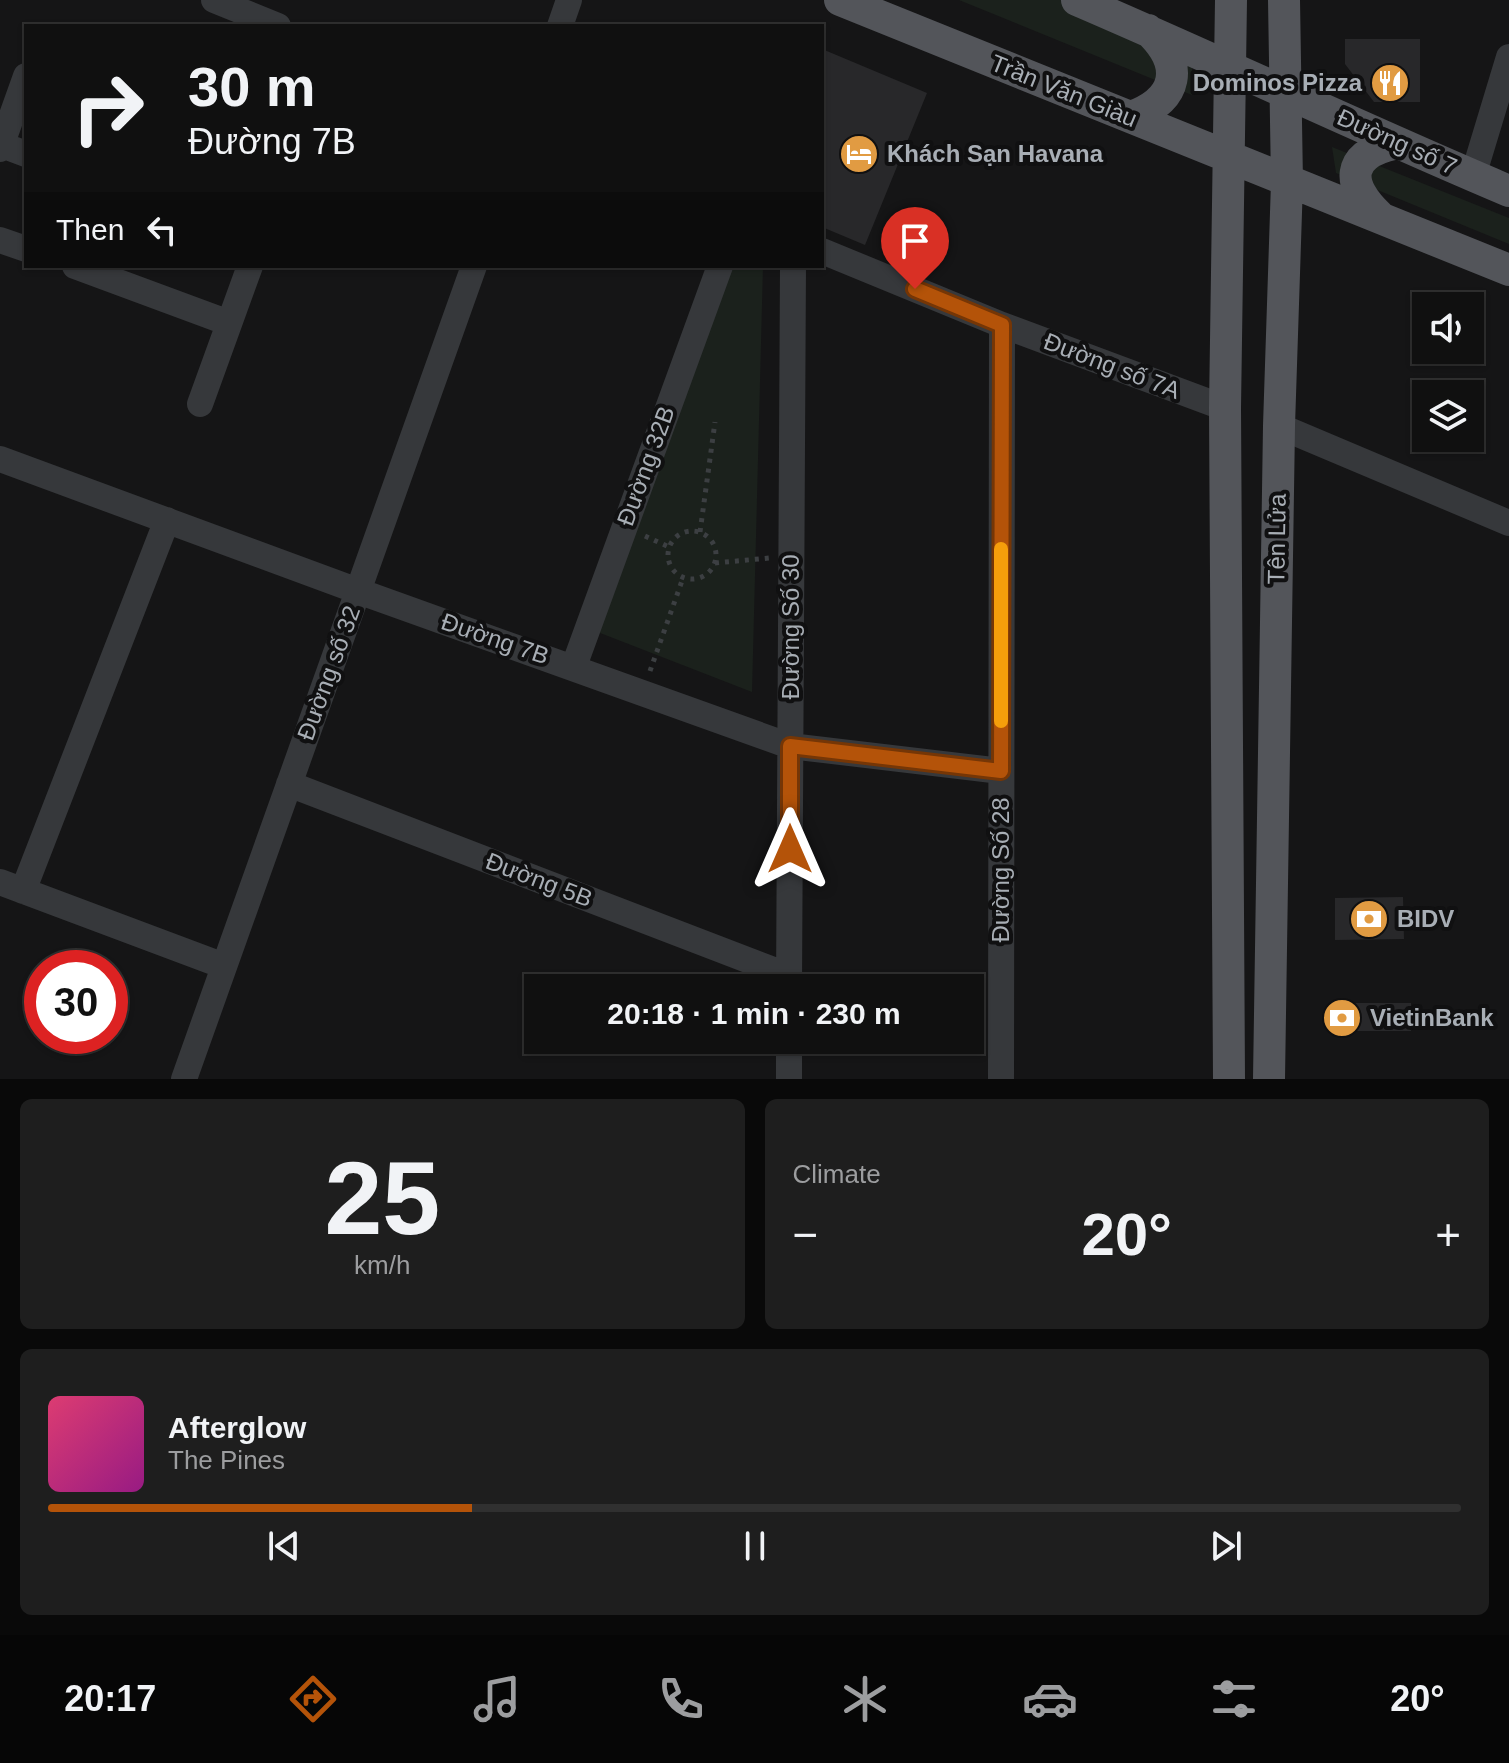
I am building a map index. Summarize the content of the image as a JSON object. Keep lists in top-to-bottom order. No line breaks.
{"streets":{"main road":["Trần Văn Giàu","Đường số 7","Tên Lửa"],"street":["Đường số 7A","Đường 32B","Đường Số 30","Đường 7B","Đường số 32","Đường Số 28","Đường 5B"]},"crossings":[["Trần Văn Giàu","Tên Lửa"],["Đường số 7","Tên Lửa"],["Đường số 7A","Đường Số 28"],["Đường 32B","Đường 7B"],["Đường Số 30","Đường 7B"],["Đường 7B","Đường số 32"],["Đường 7B","Đường Số 28"],["Đường số 32","Đường 5B"]],"places":{"restaurant":["Dominos Pizza"],"hotel":["Khách Sạn Havana"],"bank":["BIDV","VietinBank"]},"page":{"turn":["30 m","Đường 7B"],"then":"Then","limit":"30","trip":"20:18 · 1 min · 230 m","tile":[["25","km/h"],"Climate"],"heat":["−","20°","+"],"song":["Afterglow","The Pines"],"tabs":["20:17","20°"]}}
